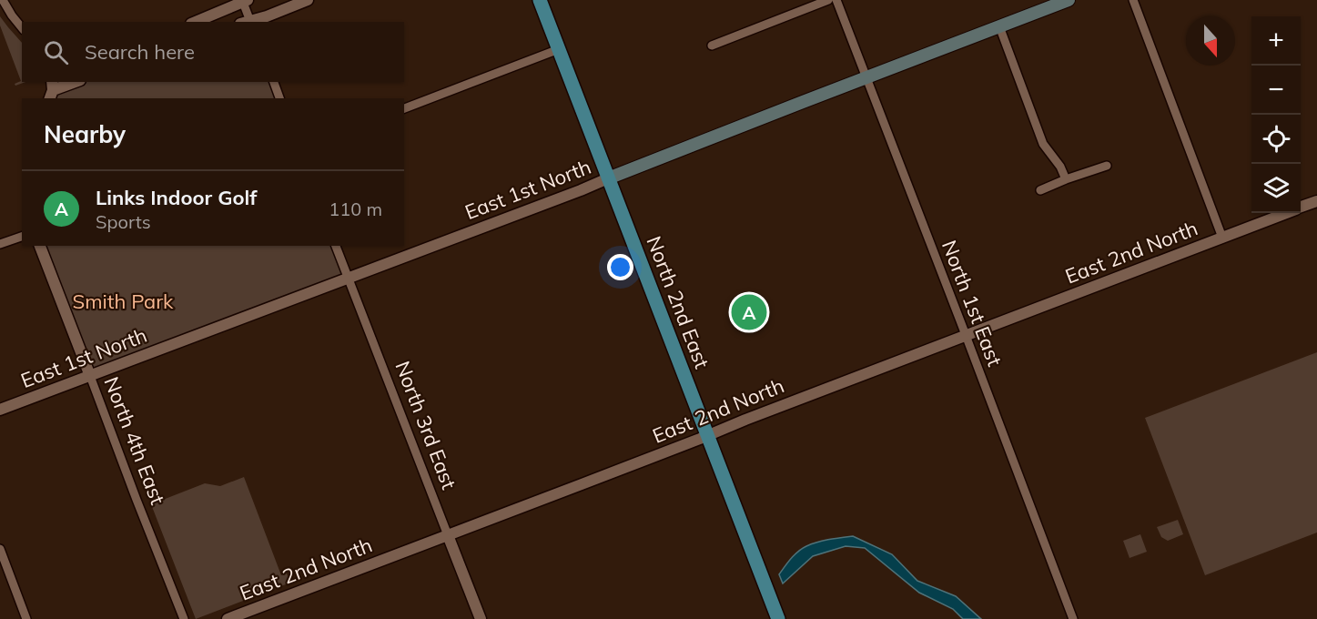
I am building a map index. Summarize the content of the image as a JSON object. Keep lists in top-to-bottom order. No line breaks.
{"streets":{"main road":["East 1st North","North 2nd East"],"street":["East 2nd North","North 1st East","North 3rd East","North 4th East"]},"crossings":[["East 1st North","North 2nd East"],["East 1st North","North 1st East"],["East 1st North","North 3rd East"],["East 1st North","North 4th East"],["East 2nd North","North 2nd East"],["East 2nd North","North 1st East"],["East 2nd North","North 3rd East"]],"parks":["Smith Park"],"north":"bottom","page":{"map_buttons":["+","−"],"search":"Search here","heading":"Nearby","list":[{"mark":"A","name":"Links Indoor Golf","note":"Sports","value":"110 m"}],"pins":"A"}}
